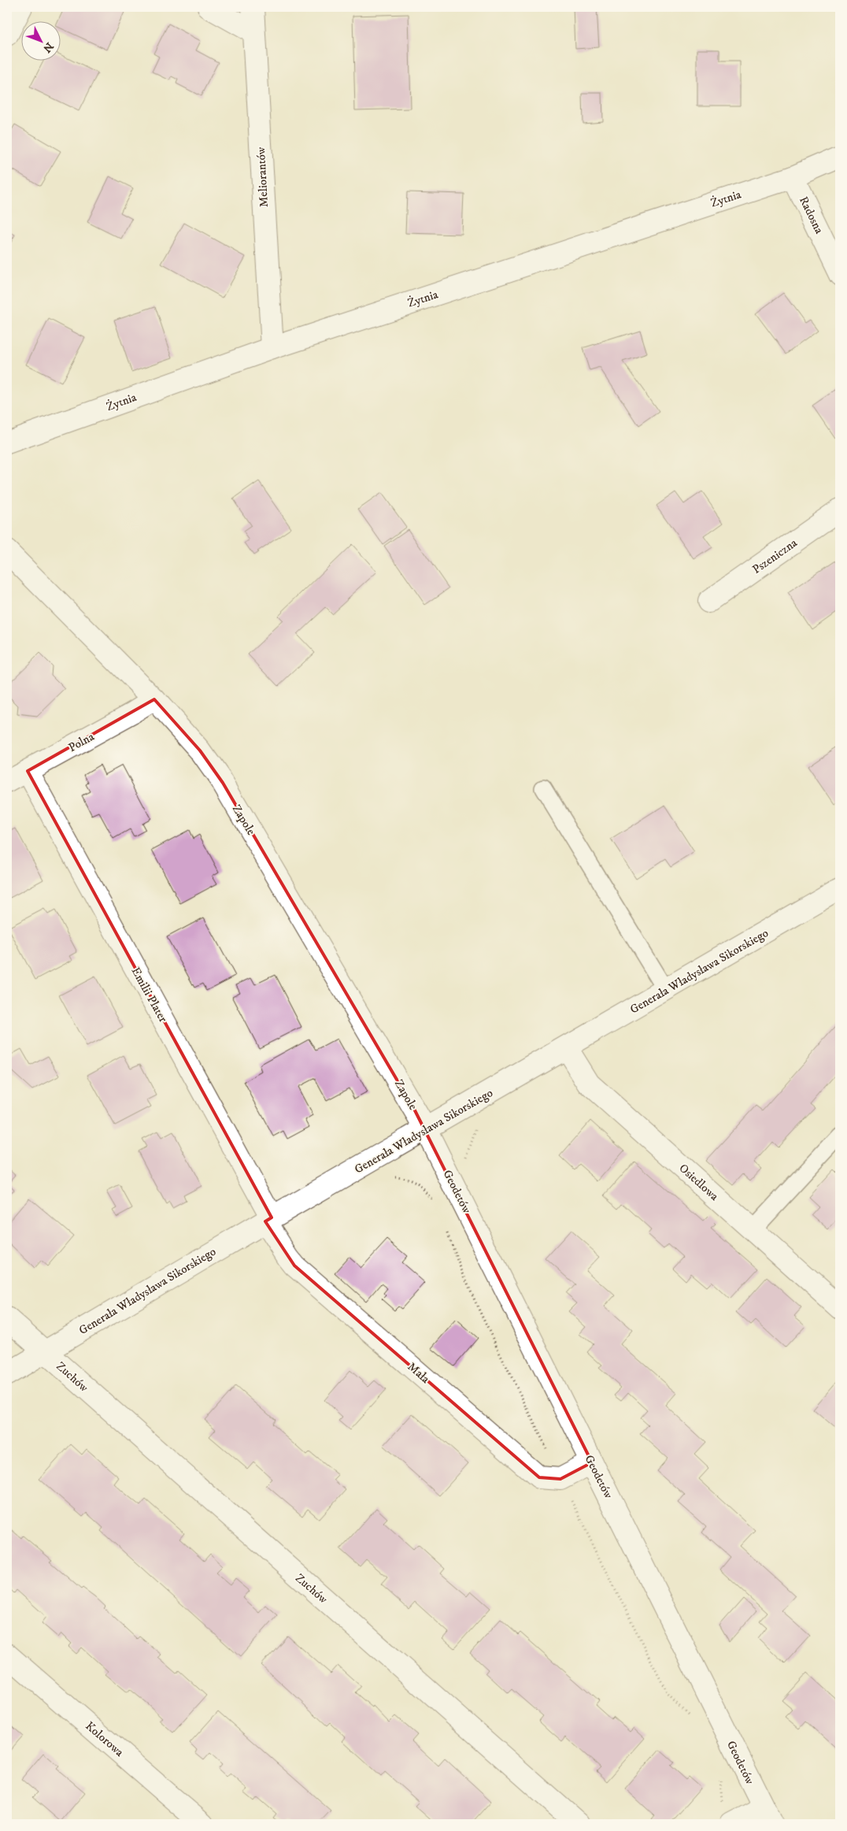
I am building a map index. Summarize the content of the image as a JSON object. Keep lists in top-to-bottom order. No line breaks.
{"streets":{"street":["Meliorantów","Żytnia","Radosna","Pszeniczna","Polna","Zapole","Generała Władysława Sikorskiego","Emilii Plater","Osiedlowa","Geodetów","Mała","Zuchów","Kolorowa"]},"crossings":[["Meliorantów","Żytnia"],["Żytnia","Radosna"],["Polna","Zapole"],["Polna","Emilii Plater"],["Zapole","Generała Władysława Sikorskiego"],["Zapole","Geodetów"],["Generała Władysława Sikorskiego","Emilii Plater"],["Generała Władysława Sikorskiego","Osiedlowa"],["Generała Władysława Sikorskiego","Geodetów"],["Generała Władysława Sikorskiego","Mała"],["Generała Władysława Sikorskiego","Zuchów"],["Emilii Plater","Mała"]],"north":"bottom right"}
